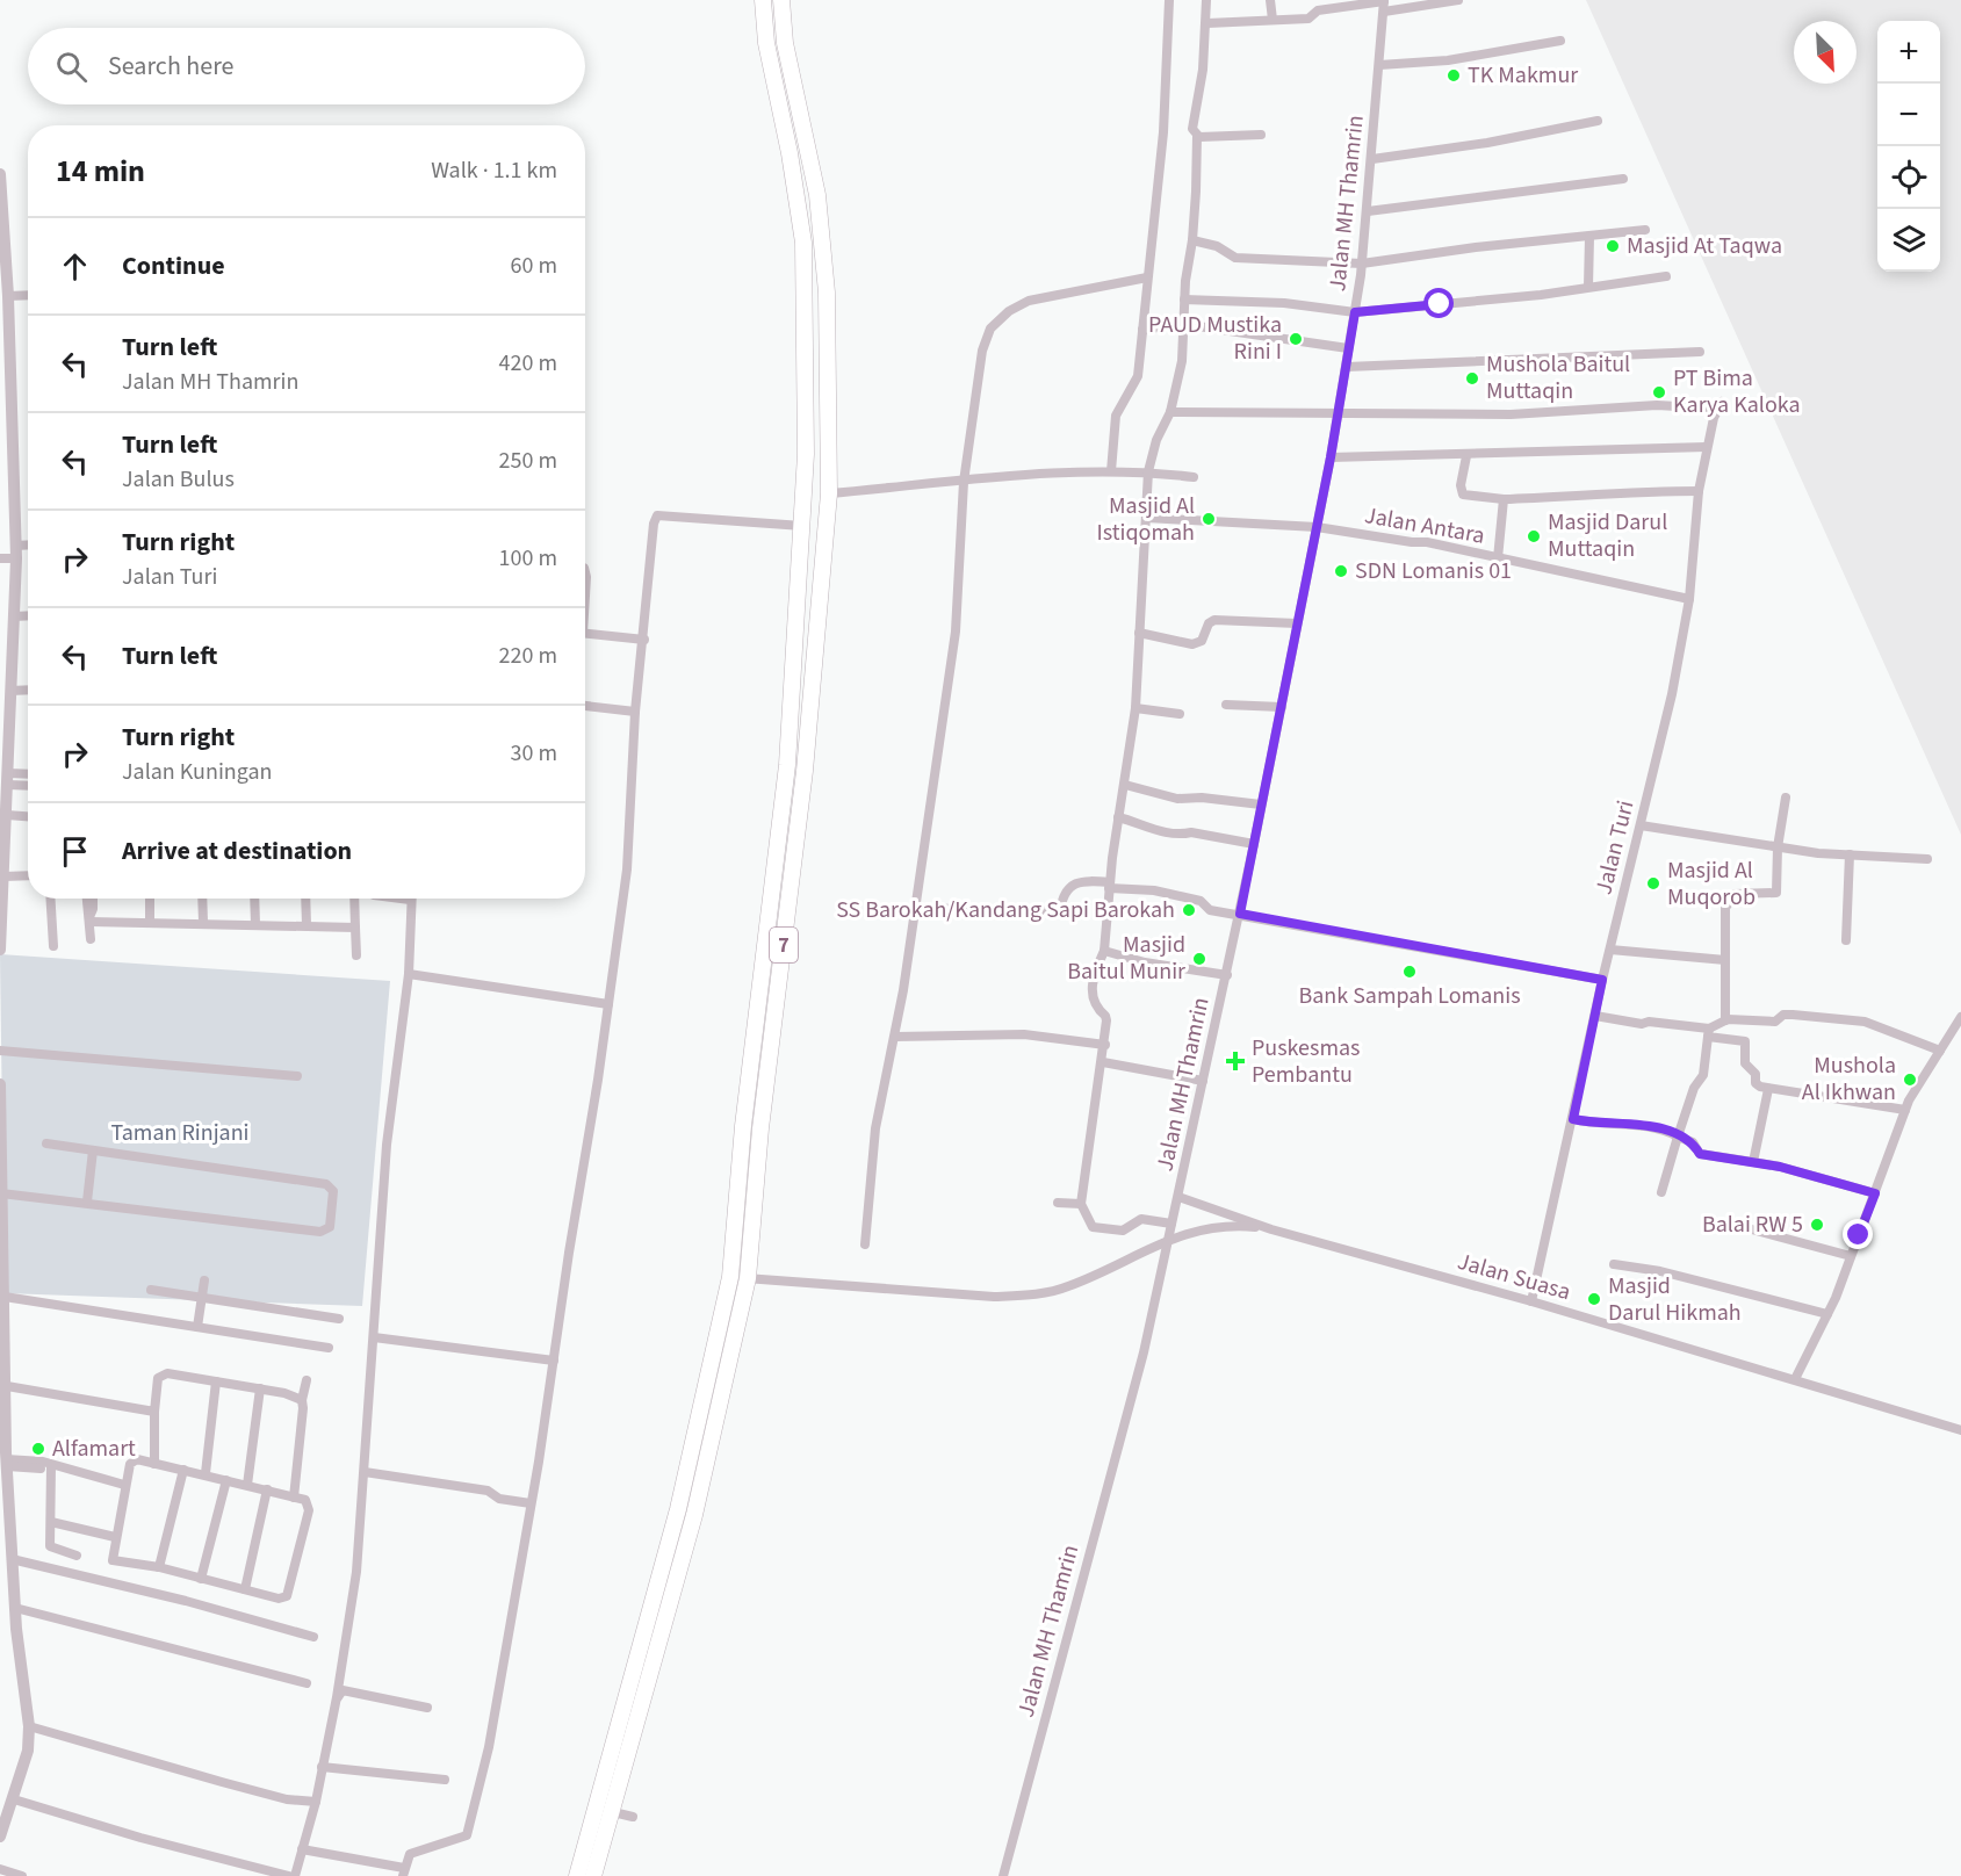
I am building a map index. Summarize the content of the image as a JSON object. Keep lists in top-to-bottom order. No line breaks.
{"streets":{"highway":["7"],"street":["Jalan MH Thamrin","Jalan Antara","Jalan Turi","Jalan Suasa"]},"crossings":[["Jalan MH Thamrin","Jalan Antara"],["Jalan MH Thamrin","Jalan Turi"],["Jalan MH Thamrin","Jalan Suasa"],["Jalan Antara","Jalan Turi"],["Jalan Turi","Jalan Suasa"]],"parks":["Taman Rinjani"],"places":{"other":["TK Makmur","Masjid At Taqwa","PAUD Mustika Rini I","Mushola Baitul Muttaqin","PT Bima Karya Kaloka","Masjid Al Istiqomah","Masjid Darul Muttaqin","SDN Lomanis 01","Masjid Al Muqorob","SS Barokah/Kandang Sapi Barokah","Masjid Baitul Munir","Bank Sampah Lomanis","Mushola Al Ikhwan","Balai RW 5","Masjid Darul Hikmah","Alfamart"],"health":["Puskesmas Pembantu"]},"north":"bottom right","page":{"map_buttons":["+","−"],"search":"Search here","heading":["14 min","Walk · 1.1 km"],"list":[["Continue","60 m"],["Turn left","Jalan MH Thamrin","420 m"],["Turn left","Jalan Bulus","250 m"],["Turn right","Jalan Turi","100 m"],["Turn left","220 m"],["Turn right","Jalan Kuningan","30 m"],"Arrive at destination"]}}
